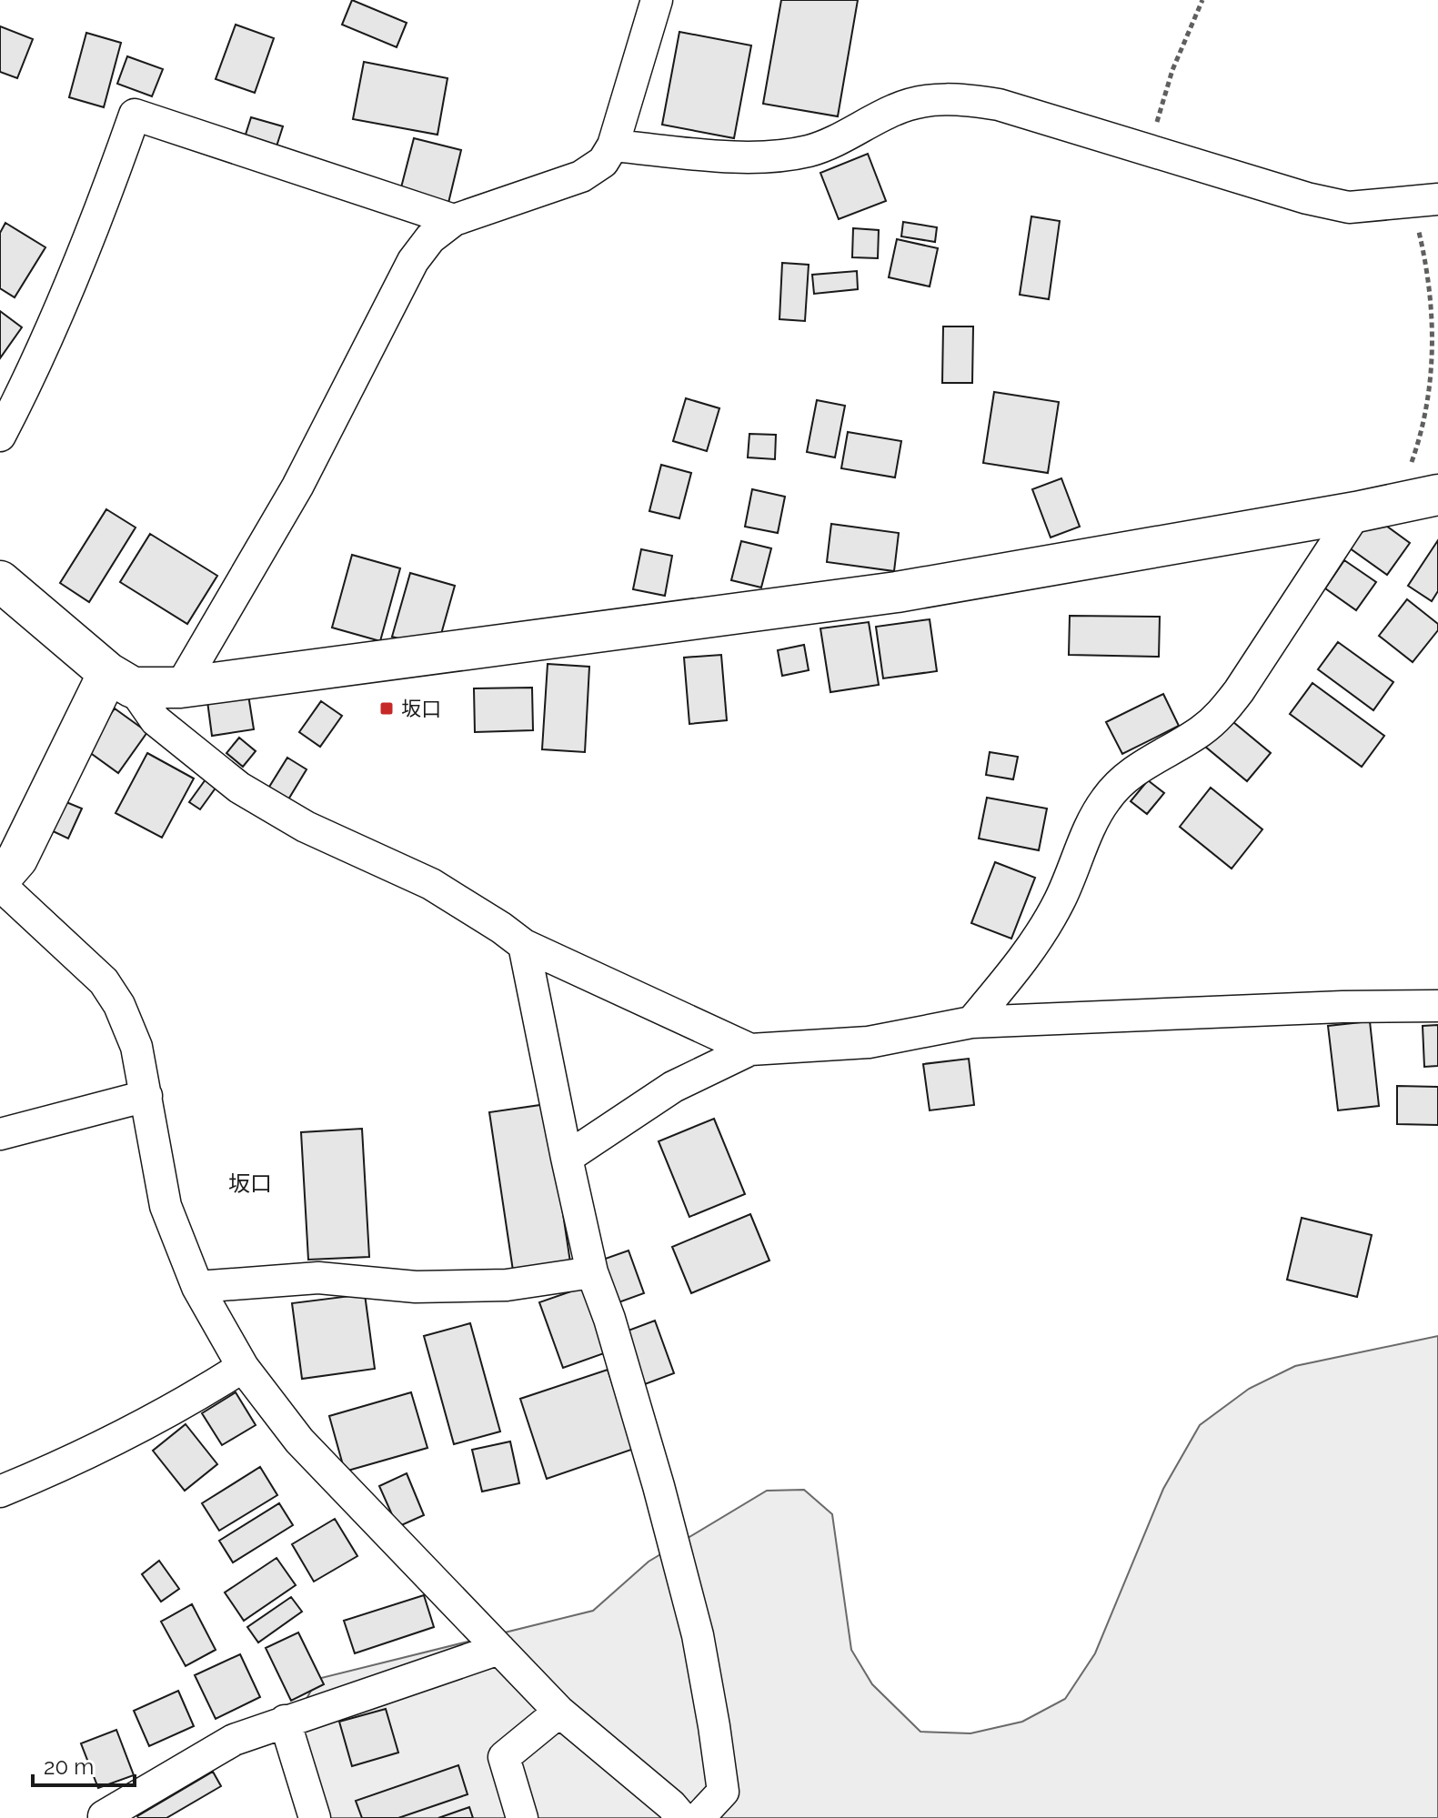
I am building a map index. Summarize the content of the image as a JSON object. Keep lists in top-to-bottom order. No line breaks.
{"districts":["坂口"],"places":{"transit":["坂口"]},"scale_bar":"20 m"}
